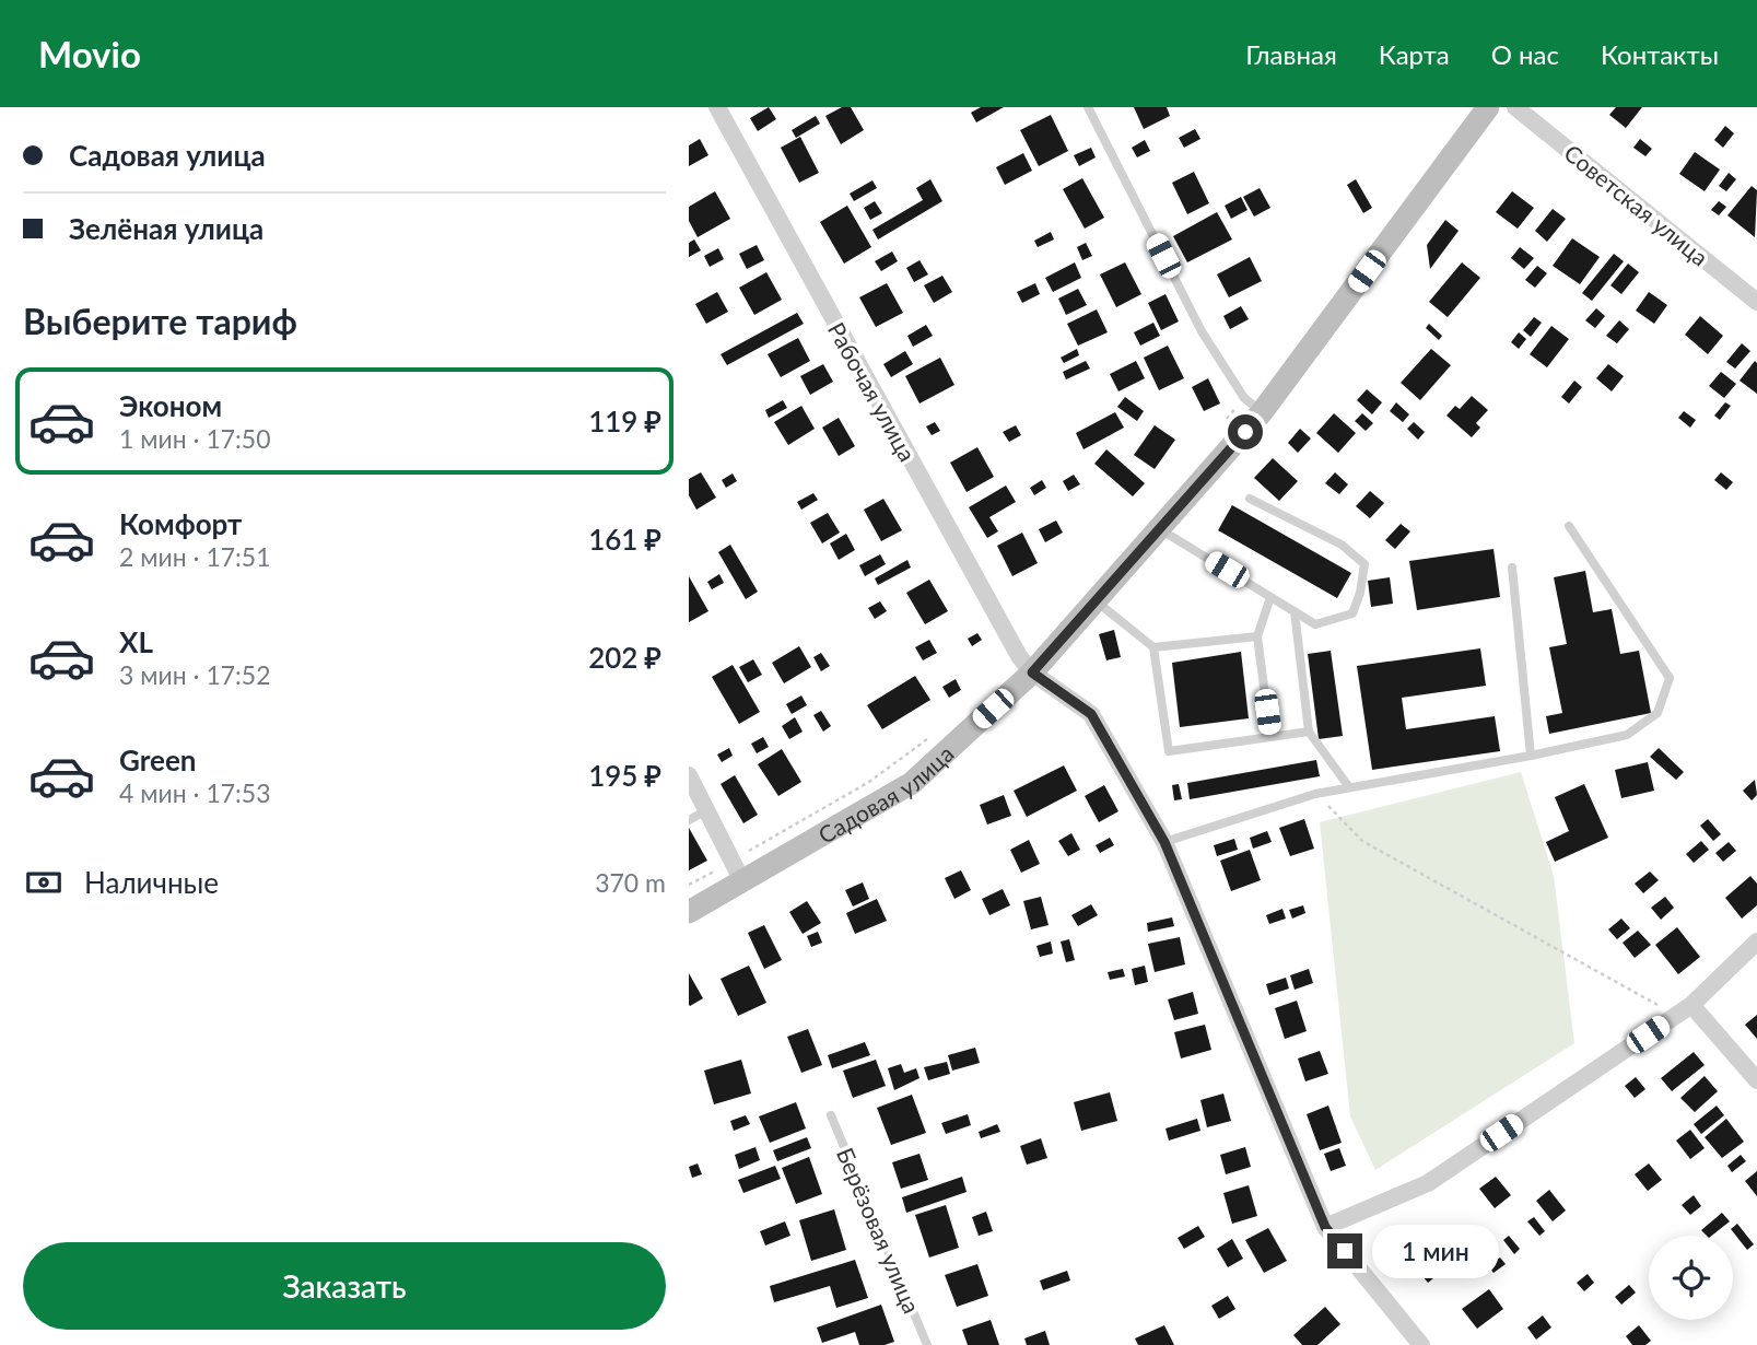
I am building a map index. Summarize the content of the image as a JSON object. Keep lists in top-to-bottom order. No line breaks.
{"streets":{"street":["Советская улица","Рабочая улица","Садовая улица"],"lane":["Берёзовая улица"]},"crossings":[["Рабочая улица","Садовая улица"]],"page":{"header":"Movio","nav":["Главная","Карта","О нас","Контакты"],"banner":["Садовая улица","Зелёная улица"],"heading":"Выберите тариф","list":[{"name":"Эконом","note":"1 мин · 17:50","value":"119 ₽"},{"name":"Комфорт","note":"2 мин · 17:51","value":"161 ₽"},{"name":"XL","note":"3 мин · 17:52","value":"202 ₽"},{"name":"Green","note":"4 мин · 17:53","value":"195 ₽"}],"pay":["Наличные","370 m"],"bubble":"1 мин","buttons":"Заказать"}}
